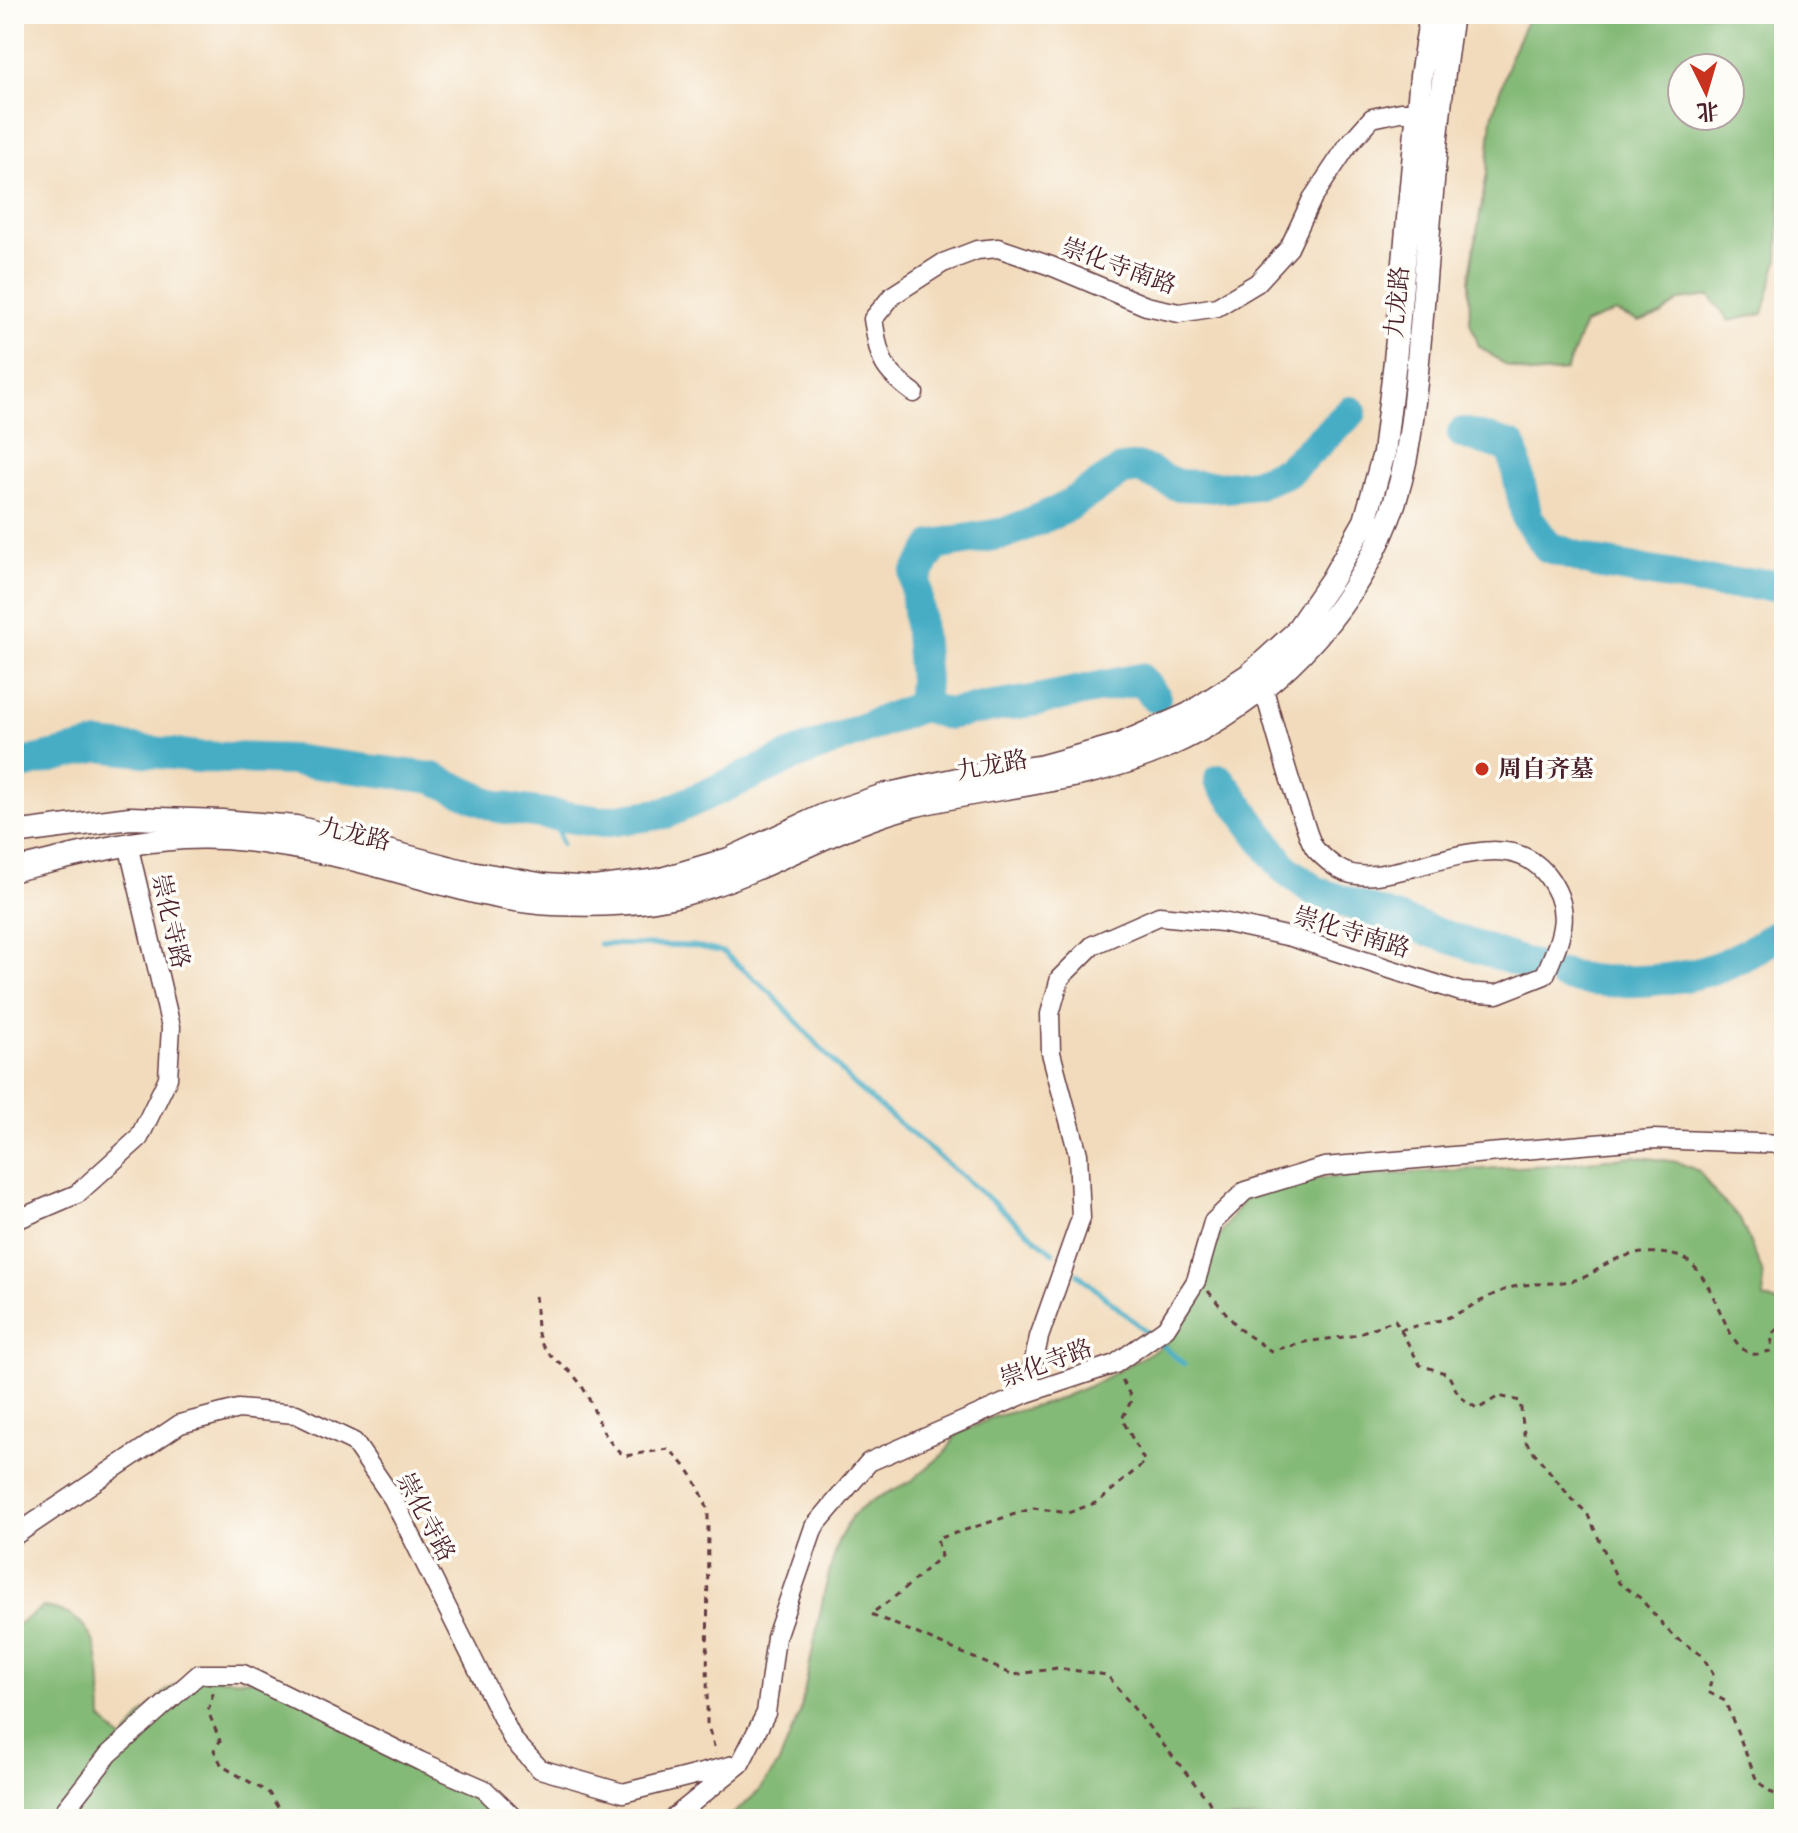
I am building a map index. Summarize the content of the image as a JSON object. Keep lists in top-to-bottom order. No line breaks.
{"streets":{"main road":["九龙路"],"street":["崇化寺南路","崇化寺路"]},"crossings":[["崇化寺南路","九龙路"],["崇化寺南路","崇化寺路"],["九龙路","崇化寺路"]],"places":["周自齐墓"],"north":"bottom"}
